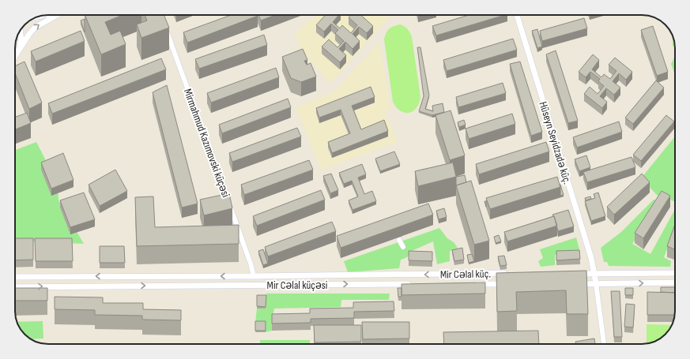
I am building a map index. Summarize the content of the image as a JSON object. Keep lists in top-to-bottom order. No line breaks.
{"streets":{"street":["Mirmahmud Kazımovski küçəsi","Hüseyn Seyidzadə küç.","Mir Cəlal küç.","Mir Cəlal küçəsi"]},"crossings":[["Mirmahmud Kazımovski küçəsi","Mir Cəlal küç."],["Mirmahmud Kazımovski küçəsi","Mir Cəlal küçəsi"],["Mir Cəlal küç.","Mir Cəlal küçəsi"]],"one_way":["Mir Cəlal küç."]}
